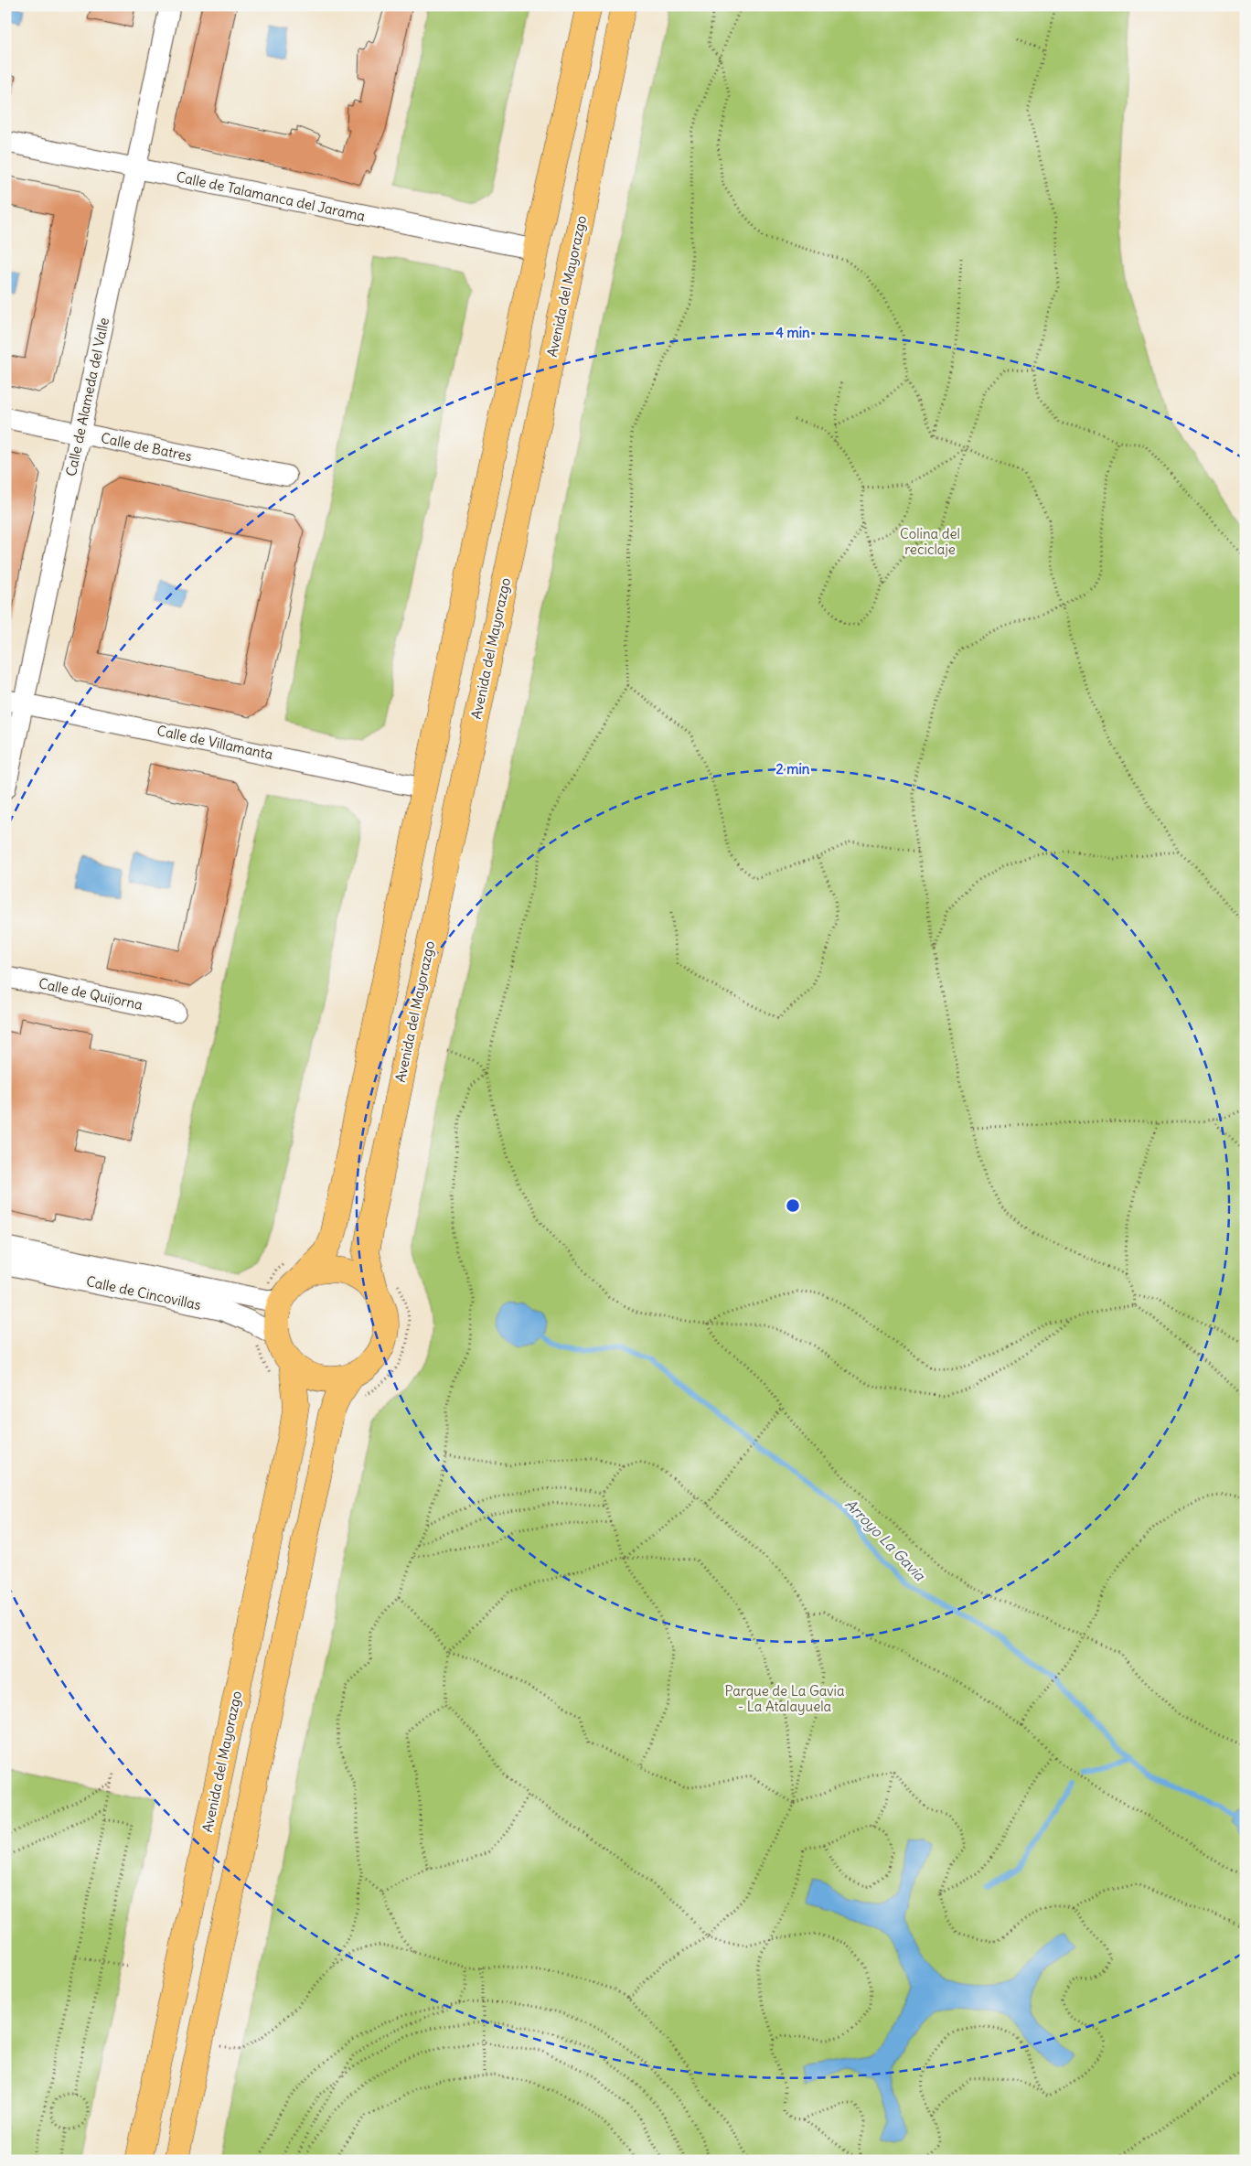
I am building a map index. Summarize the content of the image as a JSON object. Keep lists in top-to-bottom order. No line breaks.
{"streets":{"main road":["Avenida del Mayorazgo"],"street":["Calle de Talamanca del Jarama","Calle de Alameda del Valle","Calle de Batres","Calle de Villamanta","Calle de Quijorna","Calle de Cincovillas"]},"crossings":[["Calle de Talamanca del Jarama","Calle de Alameda del Valle"],["Avenida del Mayorazgo","Calle de Cincovillas"],["Calle de Alameda del Valle","Calle de Batres"],["Calle de Alameda del Valle","Calle de Villamanta"]],"water":["Arroyo La Gavia"],"parks":["Colina del reciclaje","Parque de La Gavia - La Atalayuela"],"rings":["4 min","2 min"]}
